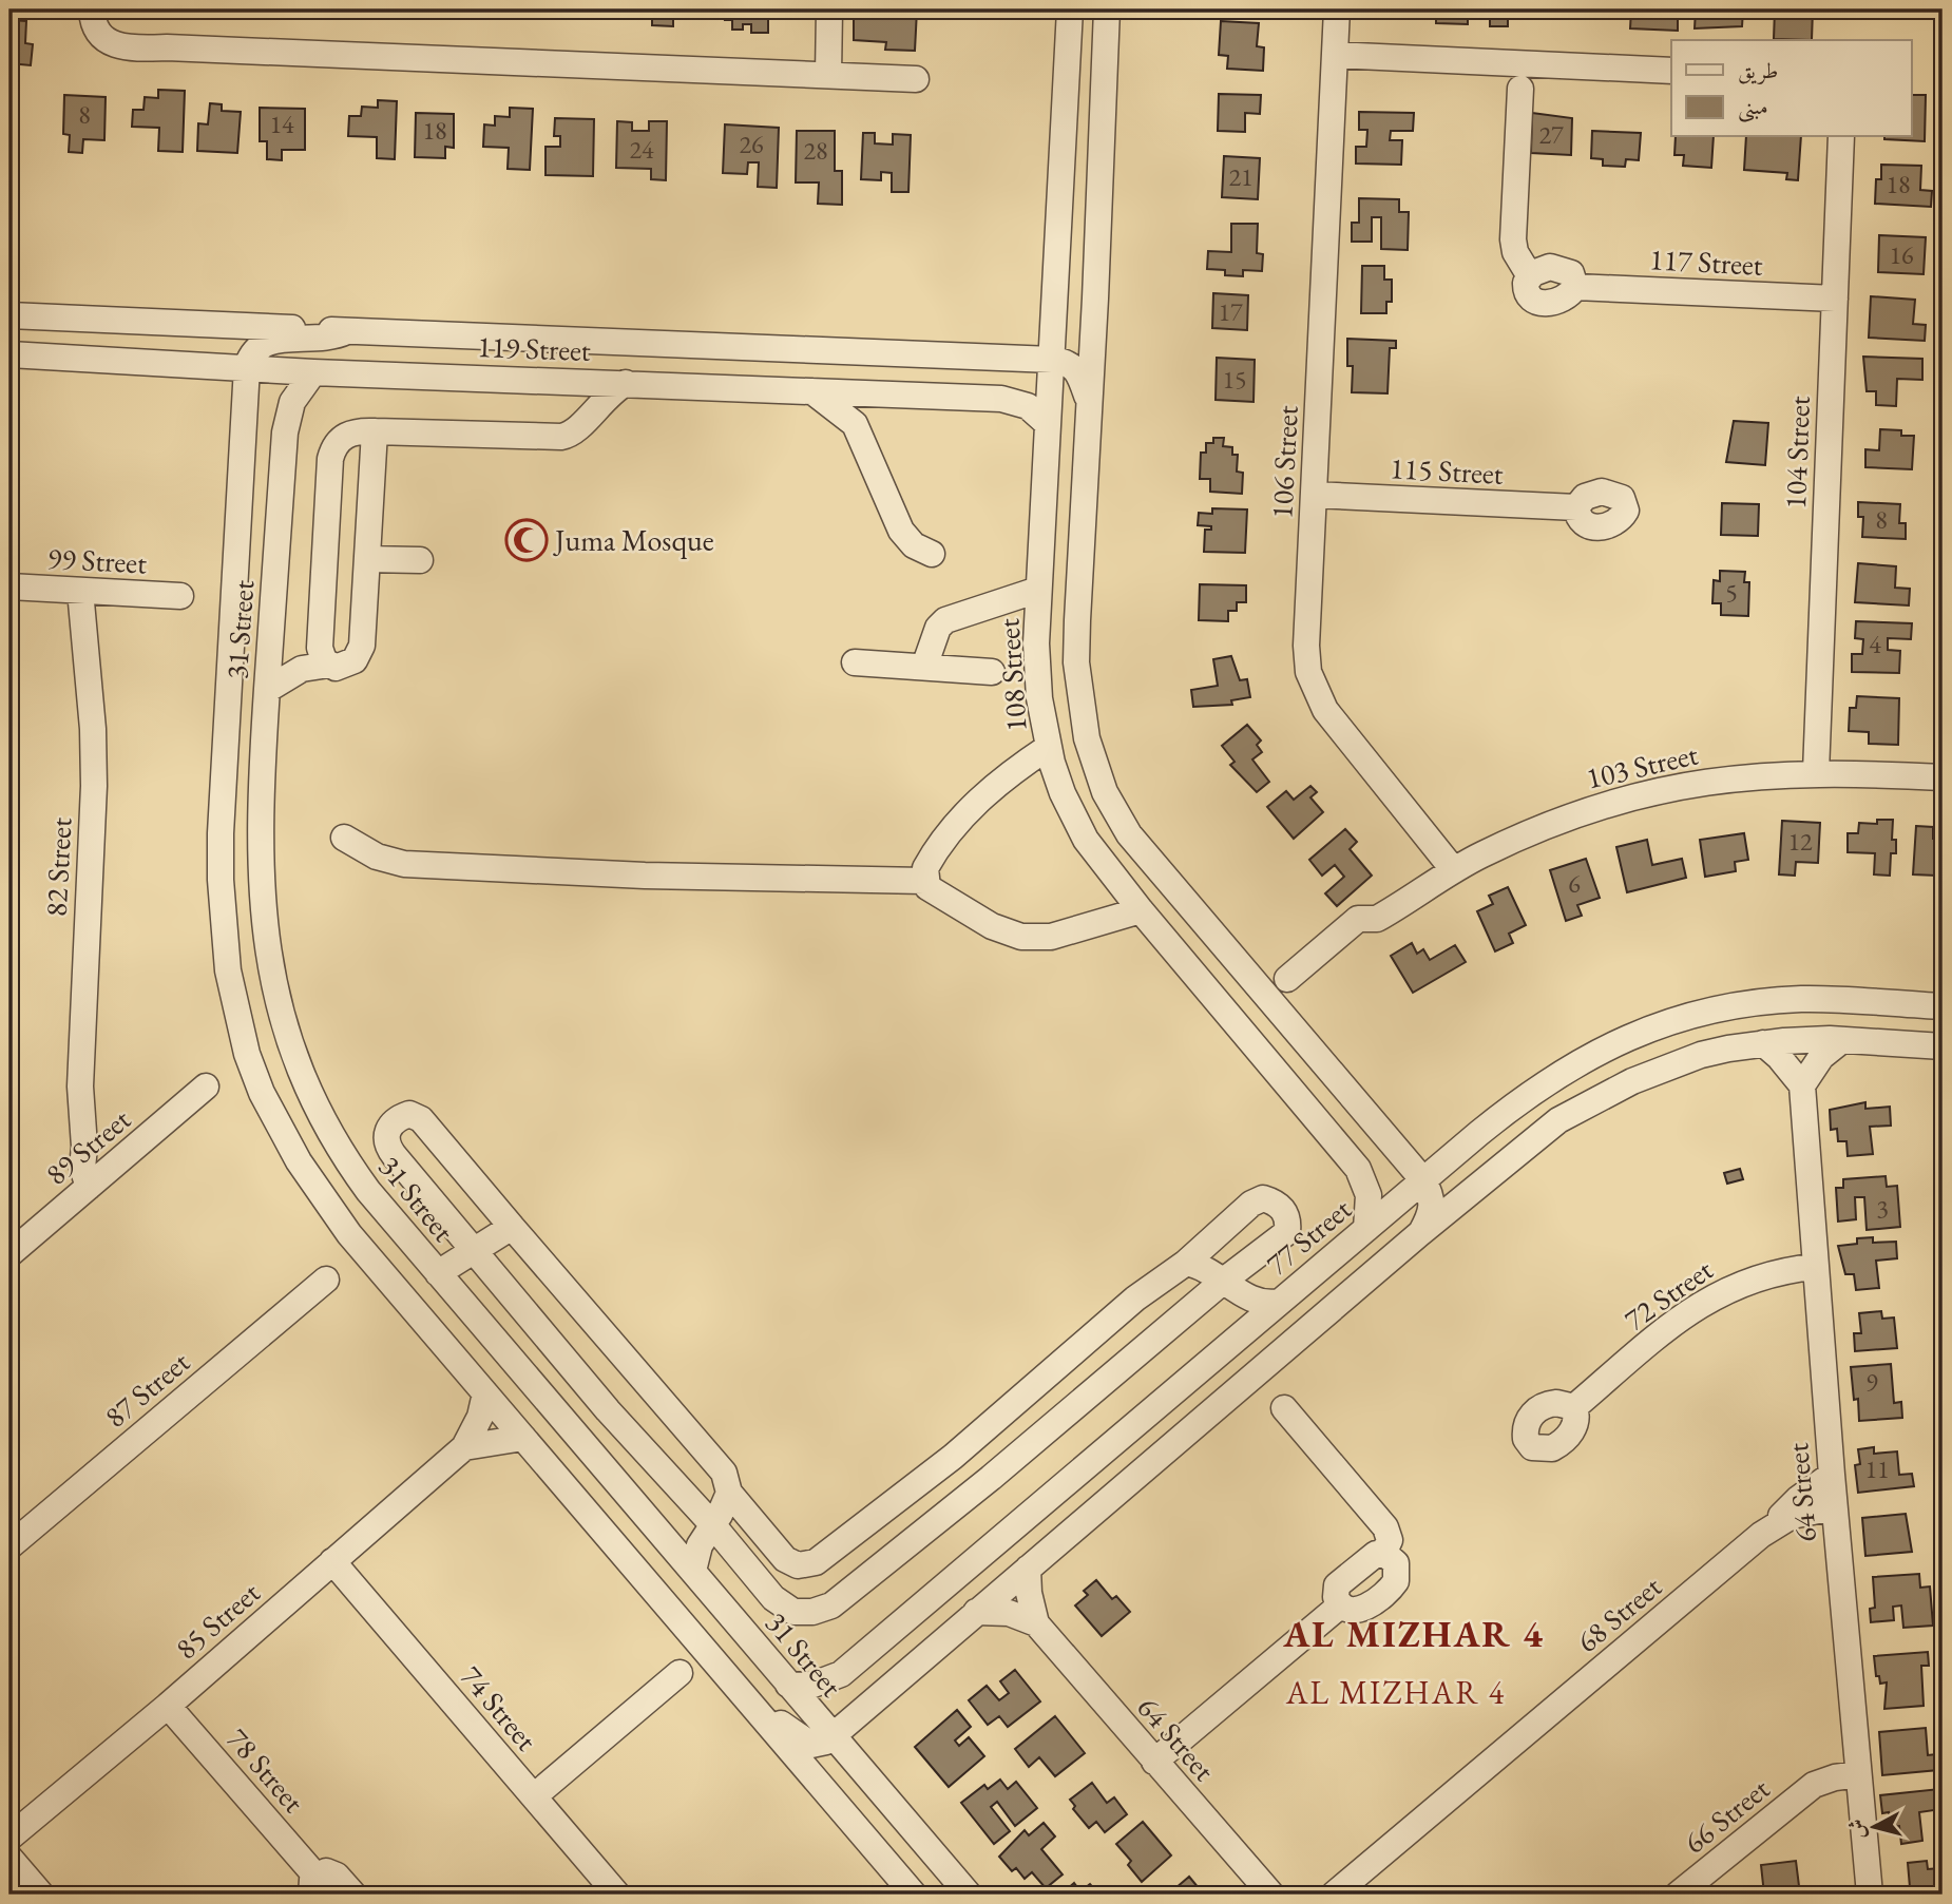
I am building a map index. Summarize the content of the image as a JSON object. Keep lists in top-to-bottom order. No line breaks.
{"streets":{"street":["117 Street","119 Street","104 Street","106 Street","115 Street","99 Street","31 Street","108 Street","103 Street","82 Street","89 Street","77 Street","72 Street","87 Street","64 Street","68 Street","85 Street","74 Street","78 Street","66 Street"]},"crossings":[["117 Street","104 Street"],["119 Street","31 Street"],["119 Street","108 Street"],["104 Street","103 Street"],["106 Street","115 Street"],["106 Street","103 Street"],["99 Street","82 Street"],["31 Street","77 Street"],["31 Street","85 Street"],["108 Street","77 Street"],["82 Street","89 Street"],["72 Street","64 Street"],["64 Street","68 Street"],["64 Street","66 Street"],["85 Street","74 Street"],["85 Street","78 Street"]],"districts":["AL MIZHAR 4","AL MIZHAR 4"],"places":{"mosque":["Juma Mosque"]},"house_numbers":["8","14","18","27","26","24","28","21","18","16","17","15","8","5","4","12","6","3","9","11"],"legend":["طريق","مبنى"],"north":"left"}
